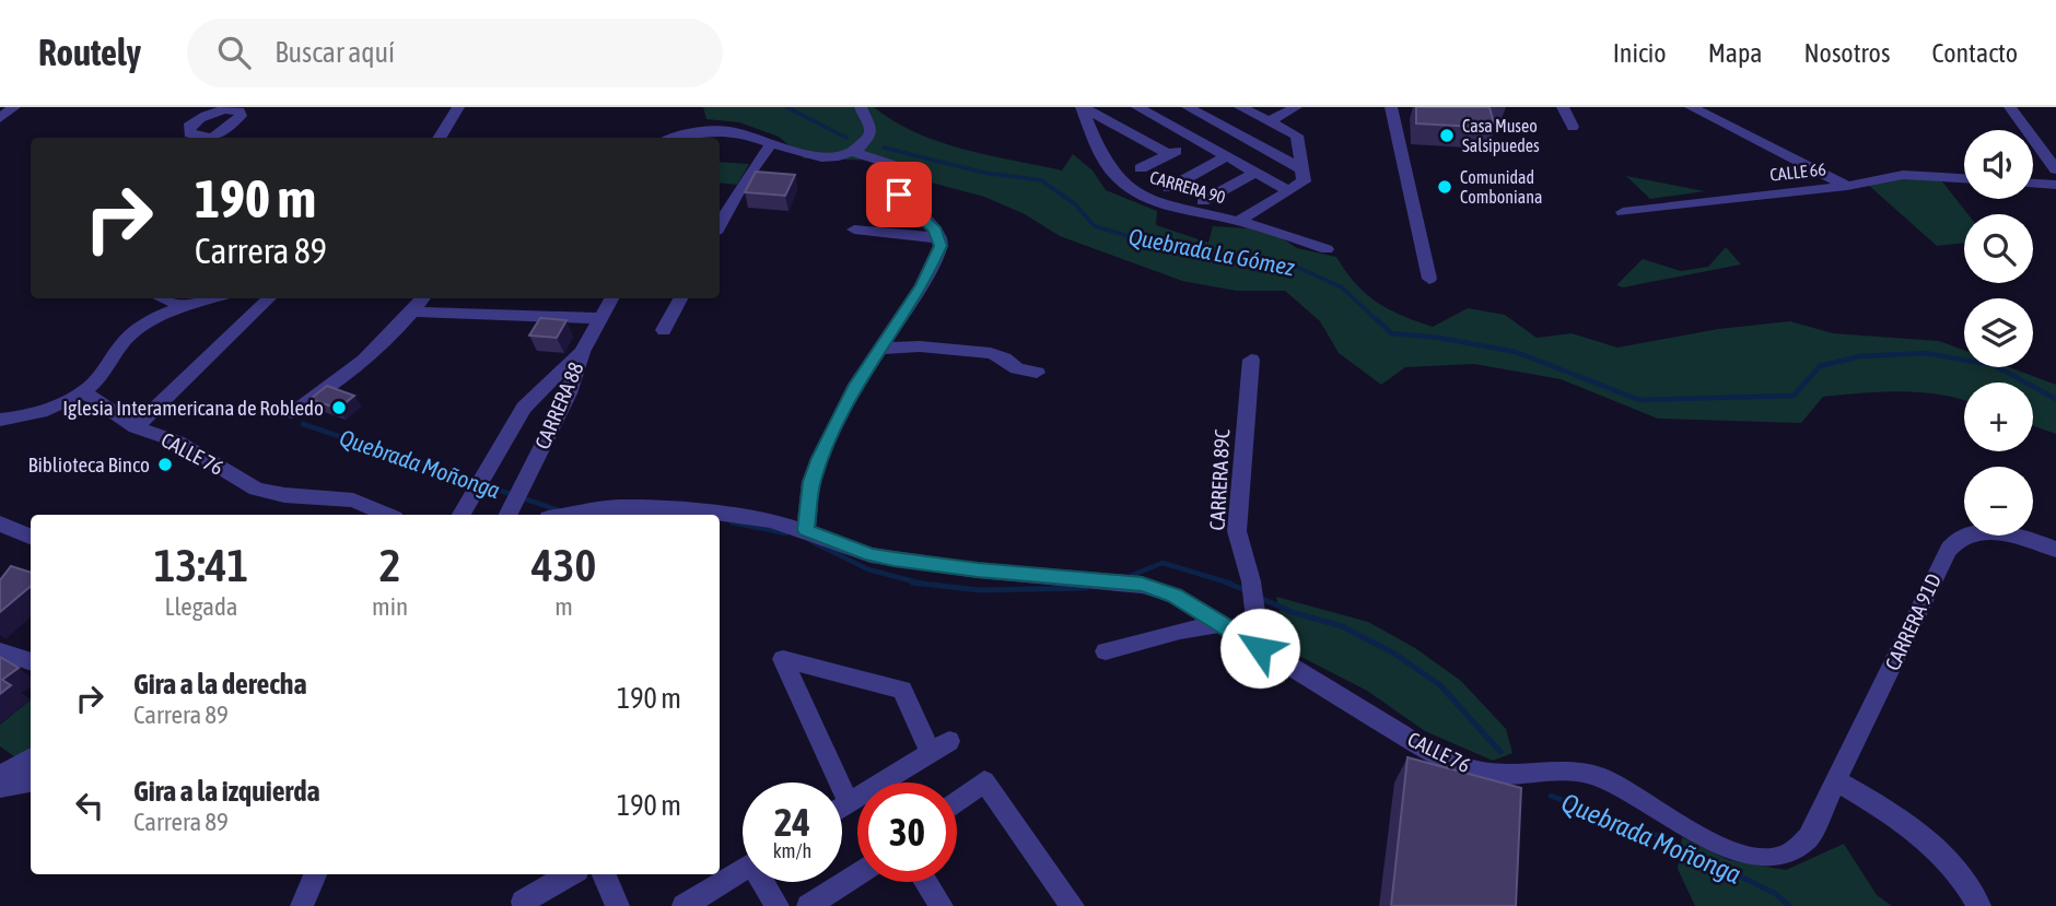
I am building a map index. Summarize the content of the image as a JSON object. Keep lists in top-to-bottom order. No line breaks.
{"streets":{"street":["CALLE 66","CARRERA 90","CARRERA 88","CALLE 76","CARRERA 89C","CARRERA 91D"]},"crossings":[["CALLE 76","CARRERA 89C"],["CALLE 76","CARRERA 91D"]],"water":["Quebrada La Gómez","Quebrada Moñonga"],"places":["Casa Museo Salsipuedes","Comunidad Comboniana","Iglesia Interamericana de Robledo","Biblioteca Binco"],"page":{"header":"Routely","search":"Buscar aquí","nav":["Inicio","Mapa","Nosotros","Contacto"],"map_buttons":["+","−"],"turn":["190 m","Carrera 89"],"eta":["13:41","Llegada","2","min","430","m"],"list":[{"name":"Gira a la derecha","note":"Carrera 89","value":"190 m"},{"name":"Gira a la izquierda","note":"Carrera 89","value":"190 m"}],"speed":"24 km/h","limit":"30"}}
